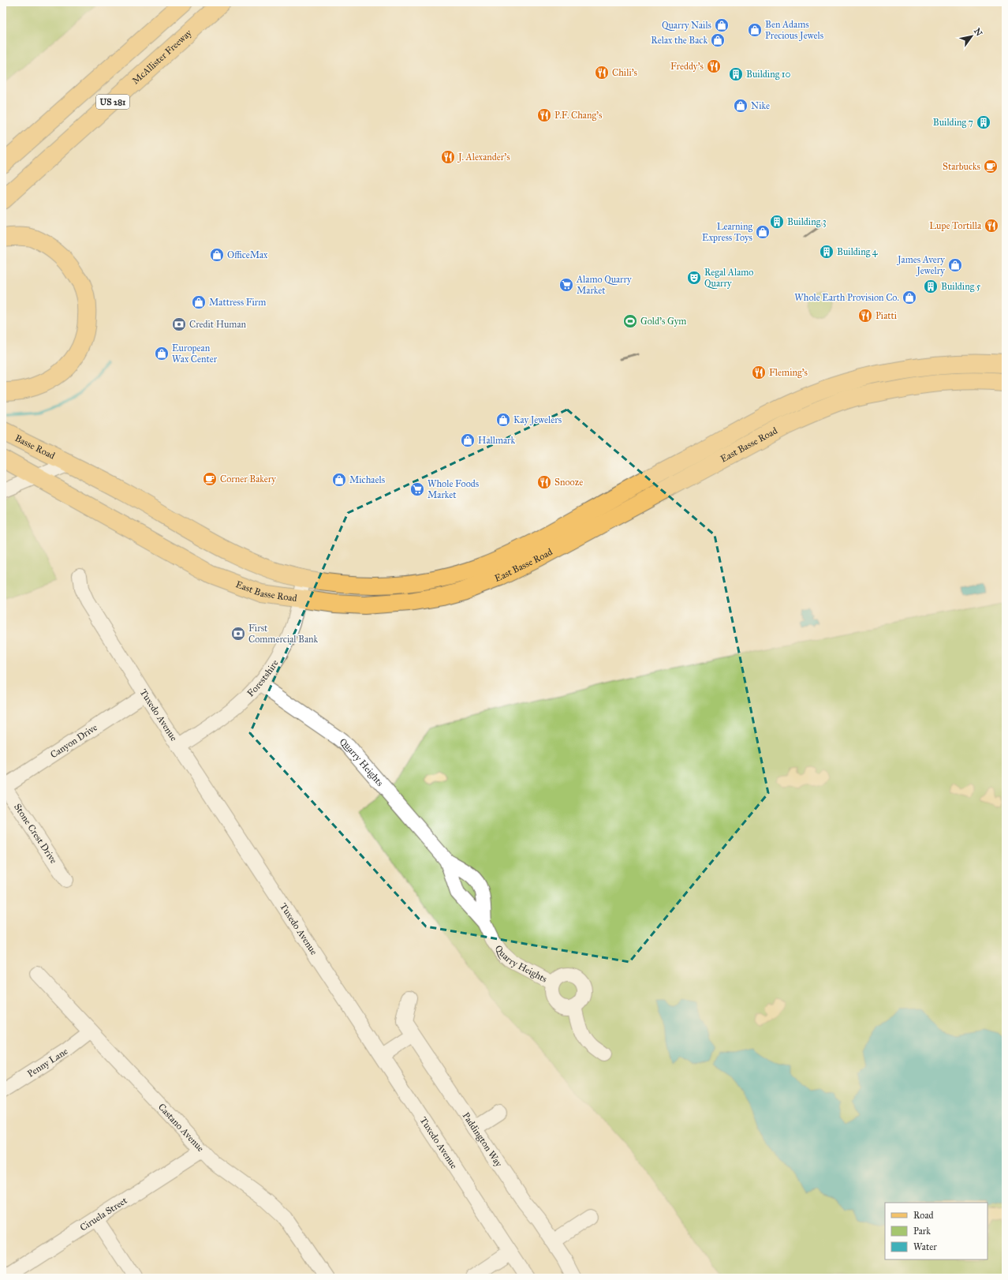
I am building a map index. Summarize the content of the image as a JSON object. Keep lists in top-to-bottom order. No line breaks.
{"streets":{"main road":["McAllister Freeway","US 281","East Basse Road","Basse Road"],"street":["Forestshire","Tuxedo Avenue","Canyon Drive","Quarry Heights","Stone Crest Drive","Penny Lane","Castano Avenue","Paddington Way","Ciruela Street"]},"crossings":[["East Basse Road","Basse Road"],["East Basse Road","Forestshire"],["Forestshire","Tuxedo Avenue"],["Forestshire","Quarry Heights"],["Tuxedo Avenue","Canyon Drive"],["Canyon Drive","Stone Crest Drive"],["Penny Lane","Castano Avenue"],["Castano Avenue","Ciruela Street"]],"places":{"shop":["Quarry Nails","Ben Adams Precious Jewels","Relax the Back","Nike","Learning Express Toys","OfficeMax","James Avery Jewelry","Whole Earth Provision Co.","Mattress Firm","European Wax Center","Kay Jewelers","Hallmark","Michaels"],"restaurant":["Freddy's","Chili's","P.F. Chang's","J. Alexander's","Lupe Tortilla","Piatti","Fleming's","Snooze"],"building":["Building 10","Building 7","Building 3","Building 4","Building 5"],"cafe":["Starbucks","Corner Bakery"],"theatre":["Regal Alamo Quarry"],"supermarket":["Alamo Quarry Market","Whole Foods Market"],"sports":["Gold's Gym"],"bank":["Credit Human","First Commercial Bank"]},"legend":["Road","Park","Water"],"north":"top right"}
